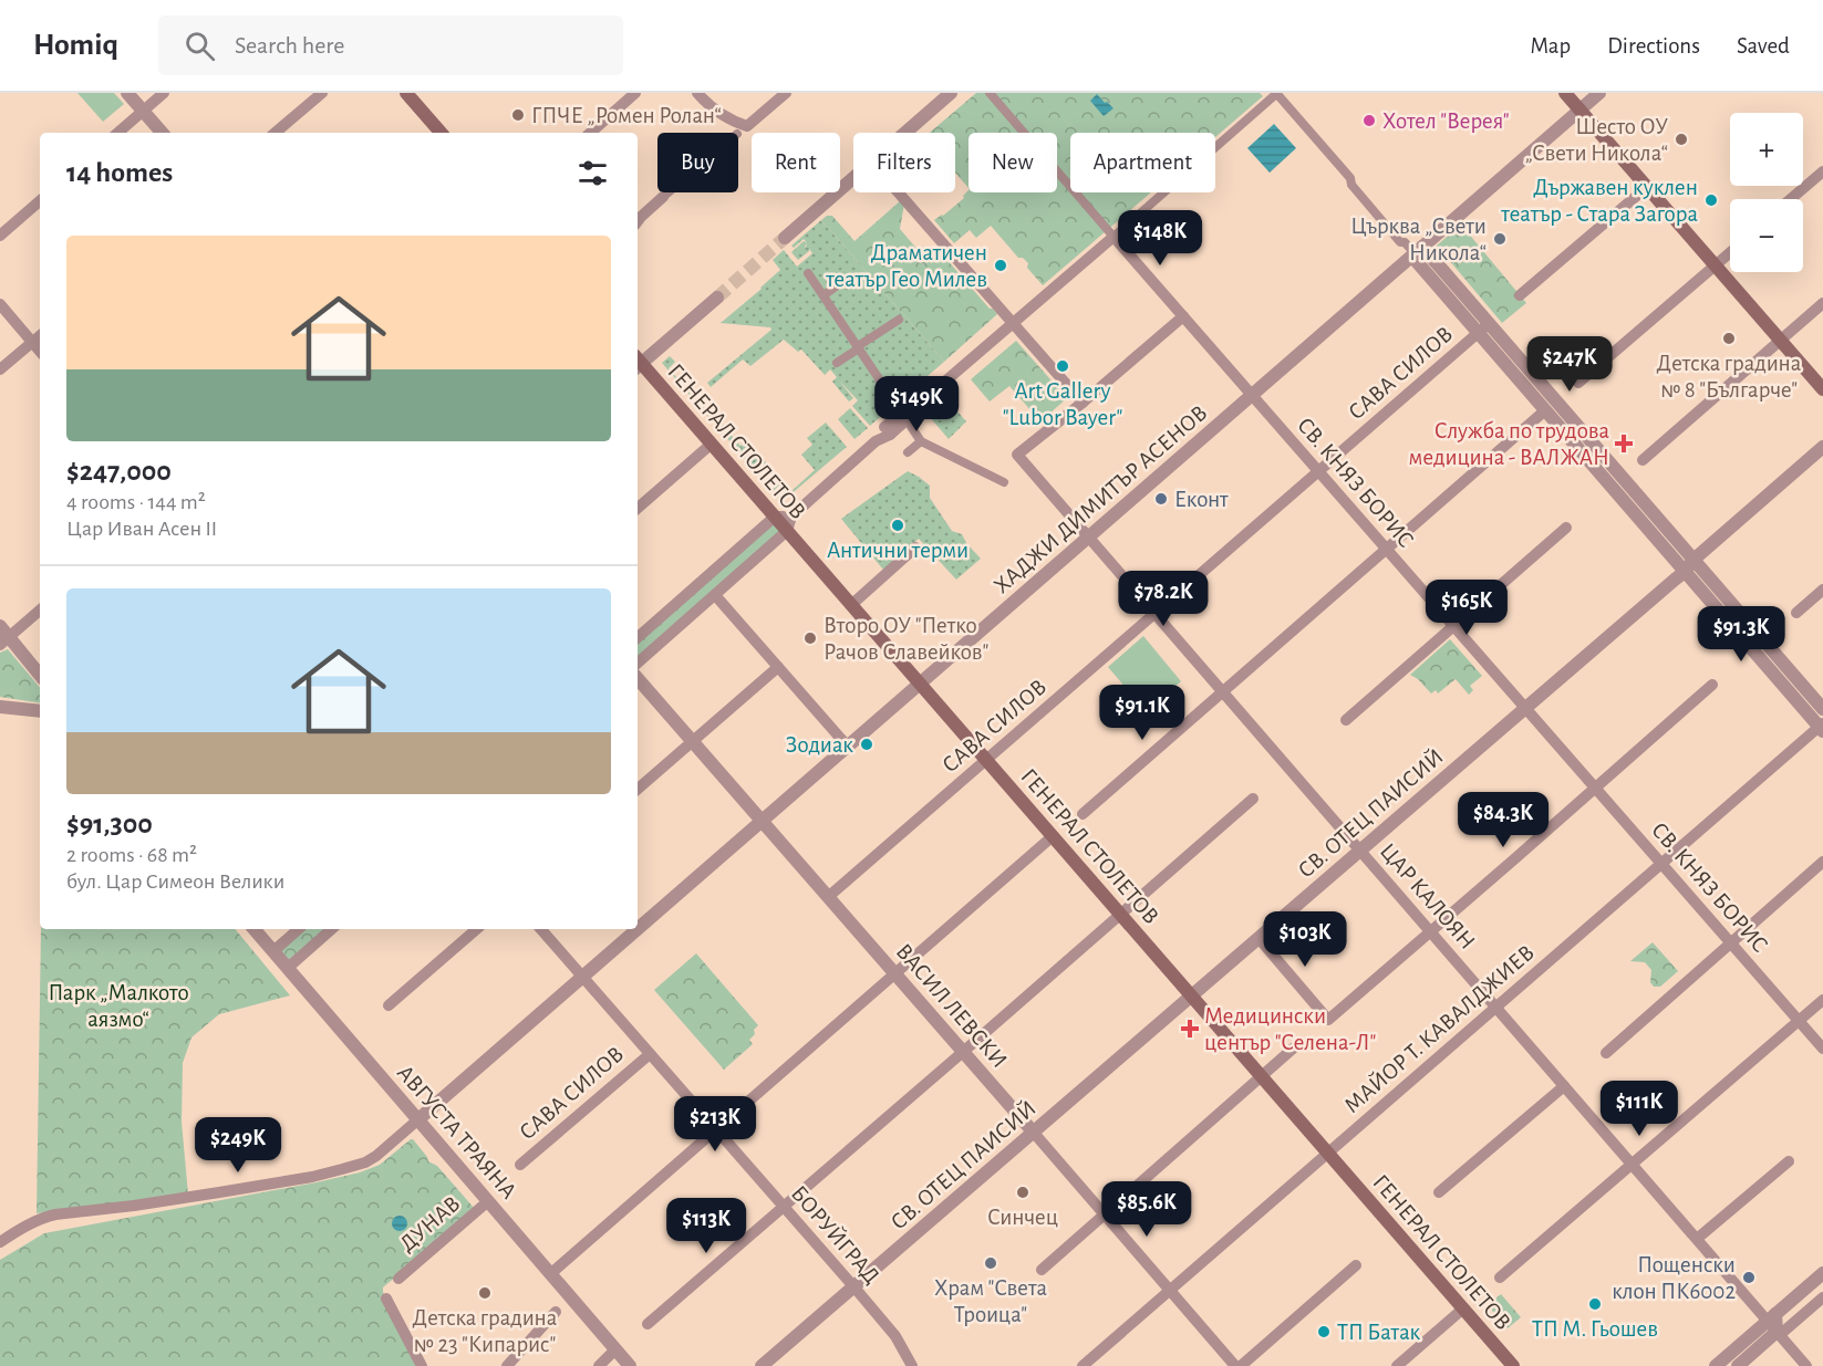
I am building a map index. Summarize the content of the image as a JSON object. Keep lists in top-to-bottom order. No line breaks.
{"streets":{"main road":["ГЕНЕРАЛ СТОЛЕТОВ"],"street":["САВА СИЛОВ","СВ. КНЯЗ БОРИС","ХАДЖИ ДИМИТЪР АСЕНОВ","СВ. ОТЕЦ ПАИСИЙ","ЦАР КАЛОЯН","ВАСИЛ ЛЕВСКИ","МАЙОР Т. КАВАЛДЖИЕВ","АВГУСТА ТРАЯНА","ДУНАВ","БОРУЙГРАД"]},"crossings":[["САВА СИЛОВ","ГЕНЕРАЛ СТОЛЕТОВ"],["САВА СИЛОВ","СВ. КНЯЗ БОРИС"],["САВА СИЛОВ","ЦАР КАЛОЯН"],["САВА СИЛОВ","ВАСИЛ ЛЕВСКИ"],["САВА СИЛОВ","БОРУЙГРАД"],["ГЕНЕРАЛ СТОЛЕТОВ","ХАДЖИ ДИМИТЪР АСЕНОВ"],["ГЕНЕРАЛ СТОЛЕТОВ","СВ. ОТЕЦ ПАИСИЙ"],["ГЕНЕРАЛ СТОЛЕТОВ","МАЙОР Т. КАВАЛДЖИЕВ"],["СВ. КНЯЗ БОРИС","ХАДЖИ ДИМИТЪР АСЕНОВ"],["СВ. КНЯЗ БОРИС","СВ. ОТЕЦ ПАИСИЙ"],["СВ. КНЯЗ БОРИС","МАЙОР Т. КАВАЛДЖИЕВ"],["ХАДЖИ ДИМИТЪР АСЕНОВ","ЦАР КАЛОЯН"],["ХАДЖИ ДИМИТЪР АСЕНОВ","ВАСИЛ ЛЕВСКИ"],["ХАДЖИ ДИМИТЪР АСЕНОВ","АВГУСТА ТРАЯНА"],["ХАДЖИ ДИМИТЪР АСЕНОВ","БОРУЙГРАД"],["СВ. ОТЕЦ ПАИСИЙ","ЦАР КАЛОЯН"],["СВ. ОТЕЦ ПАИСИЙ","ВАСИЛ ЛЕВСКИ"],["СВ. ОТЕЦ ПАИСИЙ","БОРУЙГРАД"],["ЦАР КАЛОЯН","МАЙОР Т. КАВАЛДЖИЕВ"],["ВАСИЛ ЛЕВСКИ","МАЙОР Т. КАВАЛДЖИЕВ"],["АВГУСТА ТРАЯНА","ДУНАВ"]],"parks":["Парк „Малкото аязмо“"],"places":{"other":["ГПЧЕ „Ромен Ролан“","Хотел \"Верея\"","Шесто ОУ „Свети Никола“","Държавен куклен театър - Стара Загора","Църква „Свети Никола“","Драматичен театър Гео Милев","Детска градина № 8 \"Българче\"","Art Gallery \"Lubor Bayer\"","Еконт","Антични терми","Второ ОУ \"Петко Рачов Славейков\"","Зодиак","Синчец","Храм \"Света Троица\"","Пощенски клон ПК6002","Детска градина № 23 \"Кипарис\"","ТП М. Гьошев","ТП Батак"],"health":["Служба по трудова медицина - ВАЛЖАН","Медицински център \"Селена-Л\""]},"page":{"header":"Homiq","search":"Search here","nav":["Map","Directions","Saved"],"map_buttons":["+","−"],"chip":["Buy","Rent","Filters","New","Apartment"],"heading":"14 homes","price":["$148K","$247K","$149K","$78.2K","$165K","$91.3K","$91.1K","$84.3K","$103K","$111K","$213K","$249K","$85.6K","$113K"],"list":[{"name":"$247,000","note":"4 rooms · 144 m² · Цар Иван Асен II"},{"name":"$91,300","note":"2 rooms · 68 m² · бул. Цар Симеон Велики"}]}}
